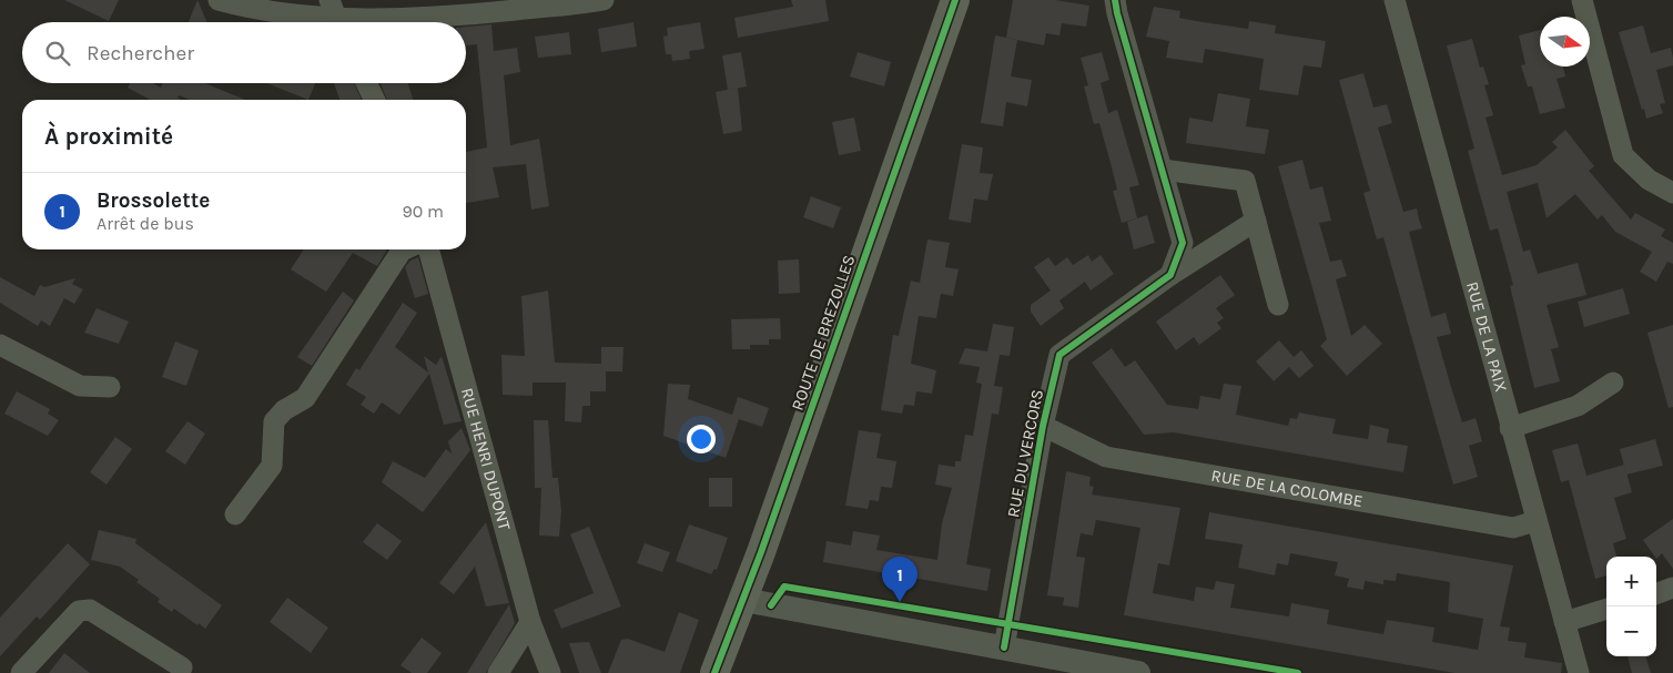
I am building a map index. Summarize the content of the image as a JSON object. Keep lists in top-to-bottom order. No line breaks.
{"streets":{"main road":["ROUTE DE BREZOLLES"],"street":["RUE DE LA PAIX","RUE DU VERCORS","RUE HENRI DUPONT","RUE DE LA COLOMBE"]},"crossings":[["RUE DE LA PAIX","RUE DE LA COLOMBE"],["RUE DU VERCORS","RUE DE LA COLOMBE"]],"north":"right","page":{"search":"Rechercher","heading":"À proximité","list":[{"mark":"1","name":"Brossolette","note":"Arrêt de bus","value":"90 m"}],"map_buttons":["+","−"],"pins":"1"}}
